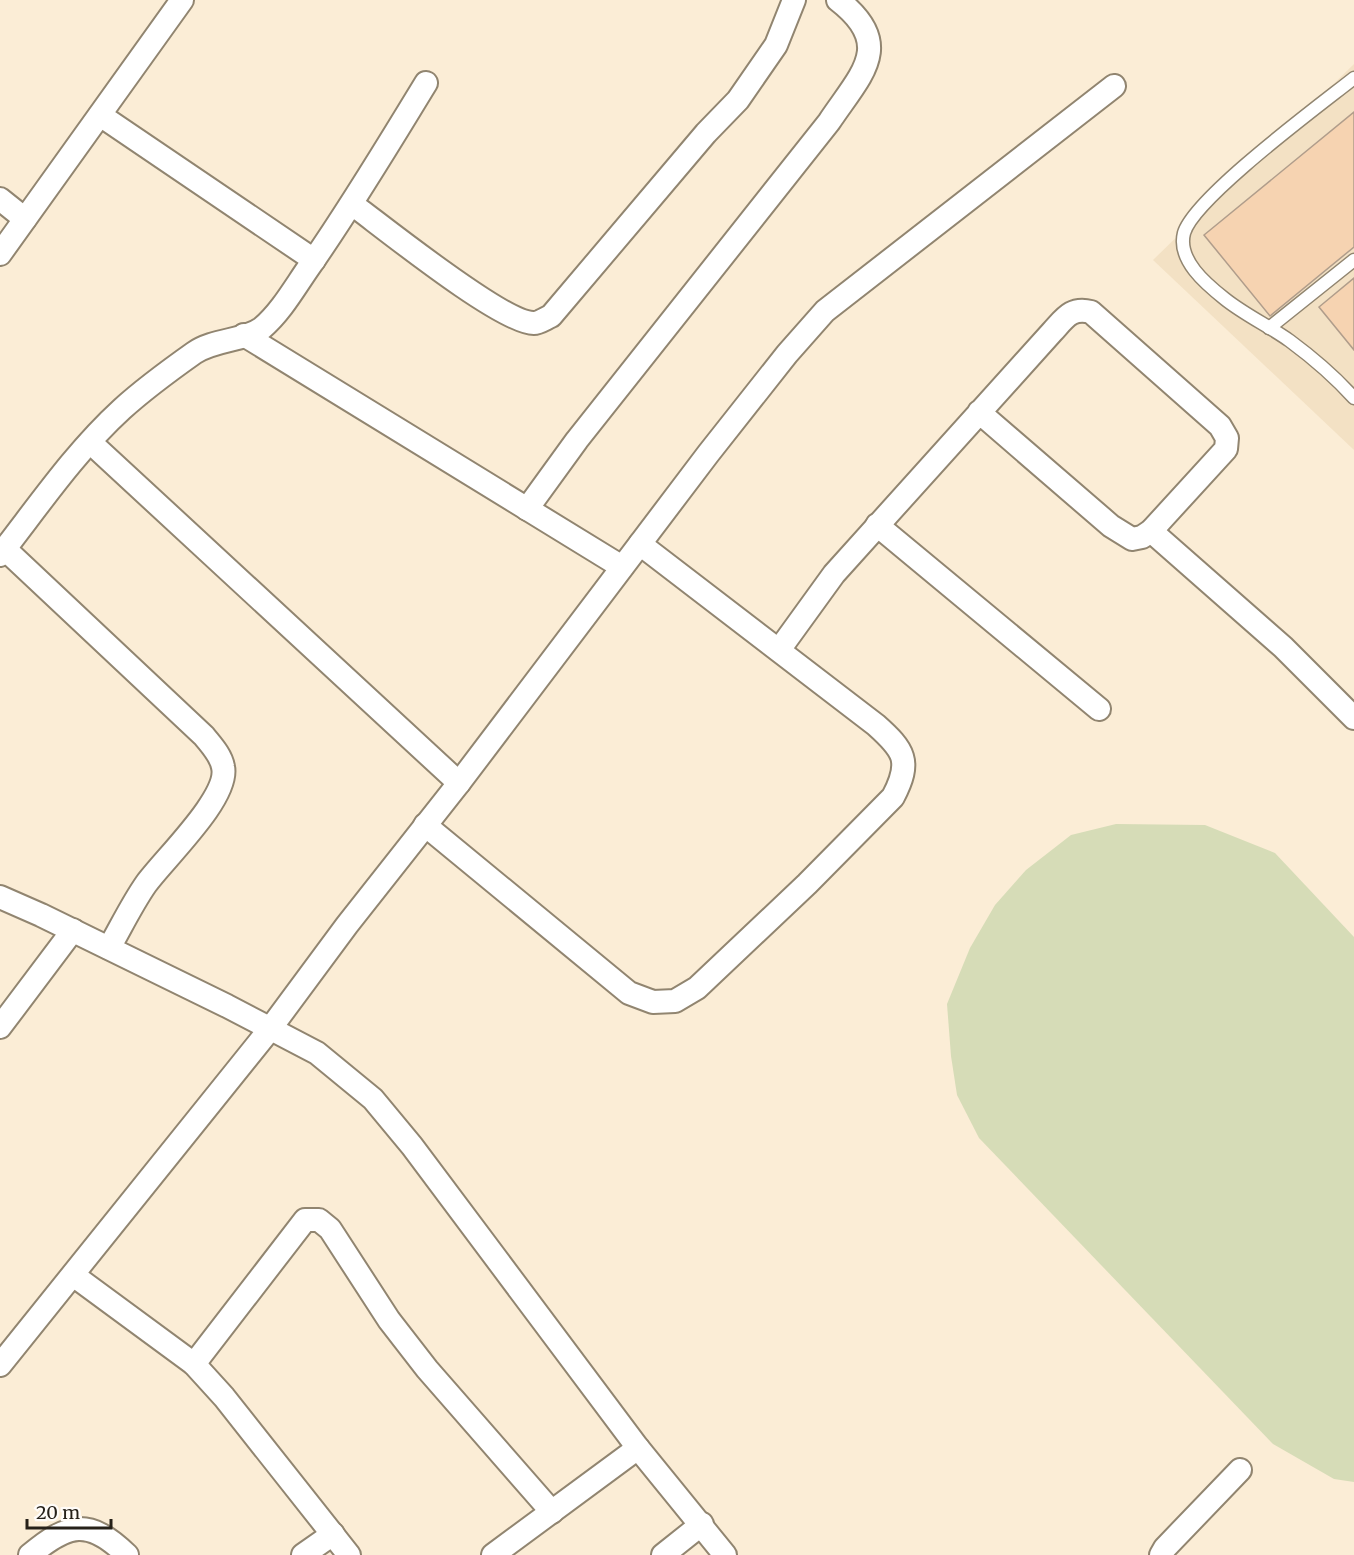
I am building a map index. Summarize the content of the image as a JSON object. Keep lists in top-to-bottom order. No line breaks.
{"scale_bar":"20 m"}
